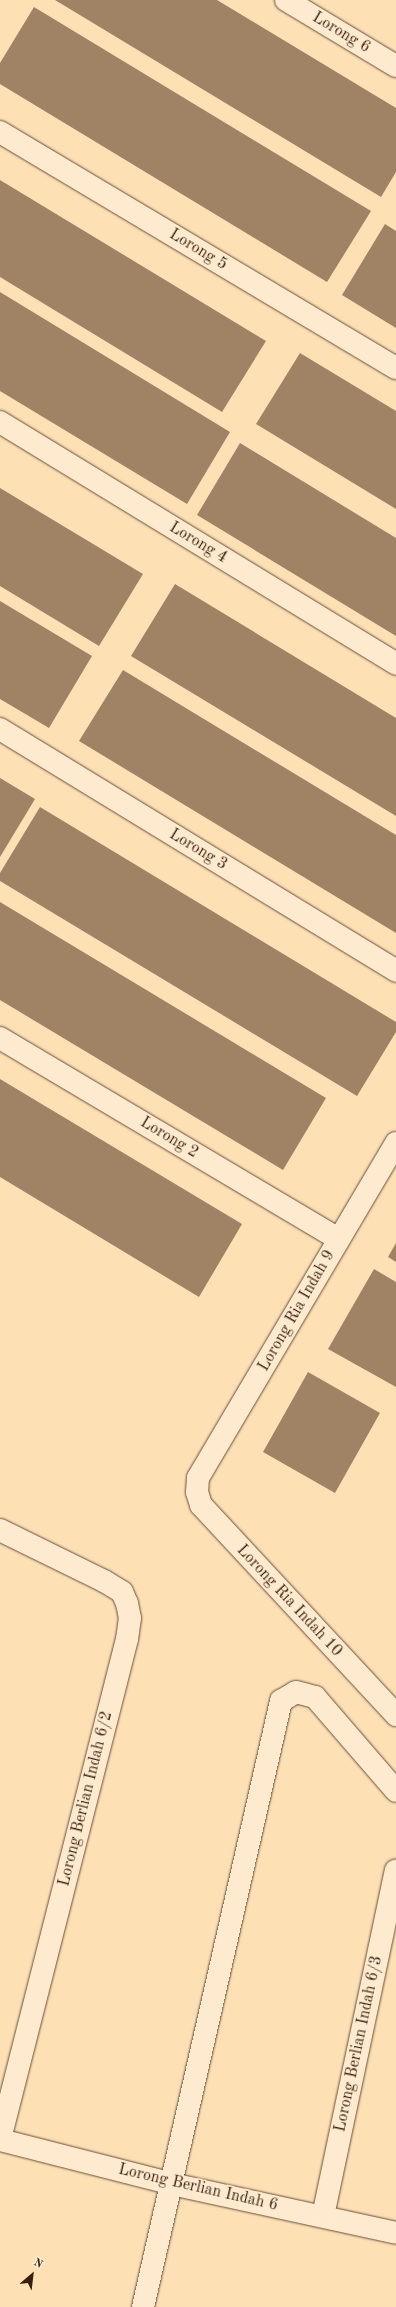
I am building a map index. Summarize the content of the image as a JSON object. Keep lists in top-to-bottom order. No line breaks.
{"streets":{"street":["Lorong 6","Lorong 5","Lorong 4","Lorong 3","Lorong 2","Lorong Ria Indah 9","Lorong Ria Indah 10","Lorong Berlian Indah 6/2","Lorong Berlian Indah 6/3","Lorong Berlian Indah 6"]},"crossings":[["Lorong 2","Lorong Ria Indah 9"],["Lorong Ria Indah 9","Lorong Ria Indah 10"],["Lorong Berlian Indah 6/2","Lorong Berlian Indah 6"],["Lorong Berlian Indah 6/3","Lorong Berlian Indah 6"]],"north":"top right"}
